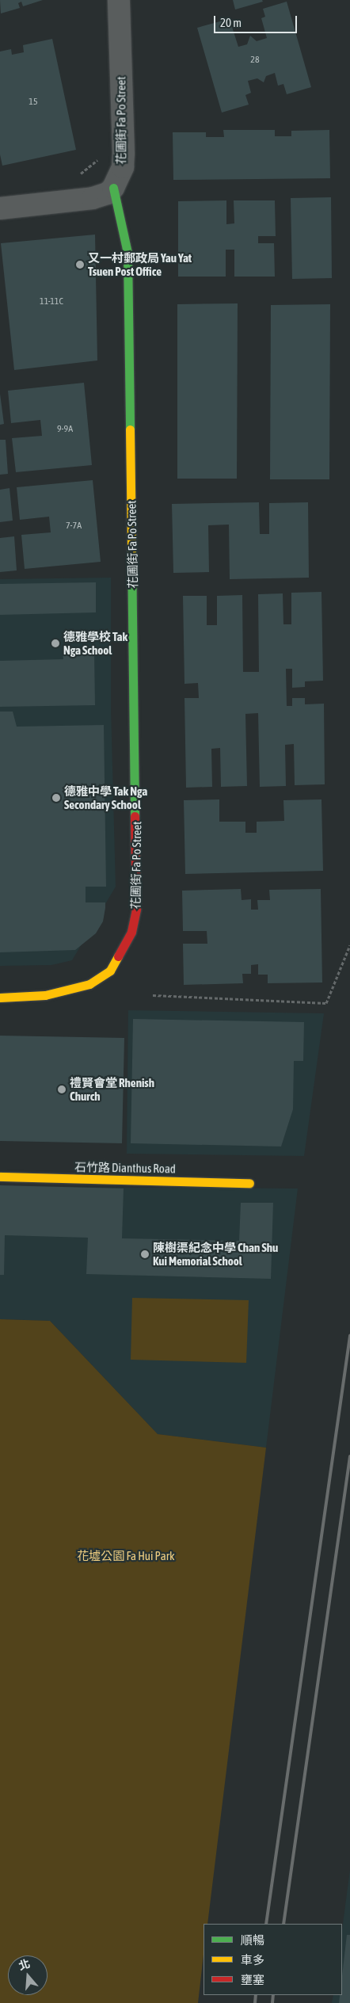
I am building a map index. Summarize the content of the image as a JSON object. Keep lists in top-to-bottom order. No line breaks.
{"streets":{"street":["花圃街 Fa Po Street","石竹路 Dianthus Road"]},"parks":["花墟公園 Fa Hui Park"],"places":["又一村郵政局 Yau Yat Tsuen Post Office","德雅學校 Tak Nga School","德雅中學 Tak Nga Secondary School","禮賢會堂 Rhenish Church","陳樹渠紀念中學 Chan Shu Kui Memorial School"],"house_numbers":["28","15","11-11C","9-9A","7-7A"],"legend":["順暢","車多","壅塞"],"scale_bar":"20 m","north":"top"}
